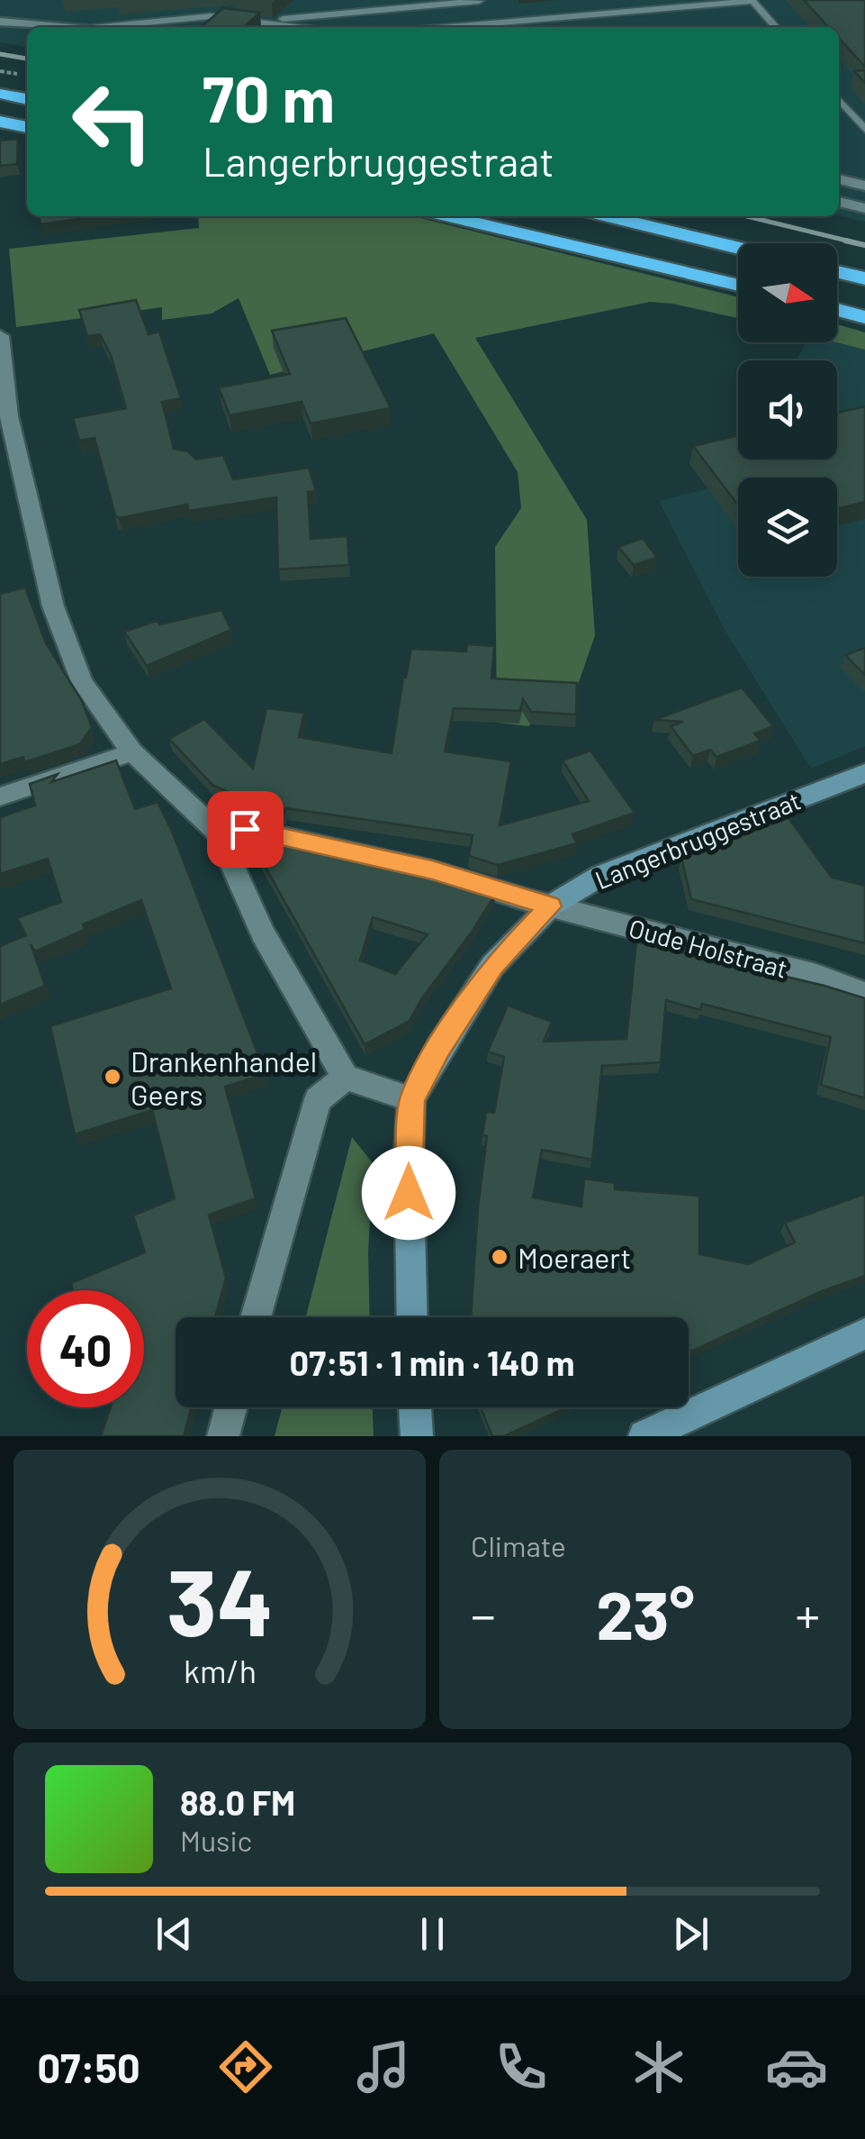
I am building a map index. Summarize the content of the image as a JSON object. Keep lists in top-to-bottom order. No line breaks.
{"streets":{"street":["Langerbruggestraat","Oude Holstraat"]},"crossings":[["Langerbruggestraat","Oude Holstraat"]],"places":["Drankenhandel Geers","Moeraert"],"north":"right","page":{"turn":["70 m","Langerbruggestraat"],"limit":"40","trip":"07:51 · 1 min · 140 m","tile":"Climate","heat":["−","23°","+"],"song":["88.0 FM","Music"],"tabs":"07:50","gauge":["34","km/h"]}}
